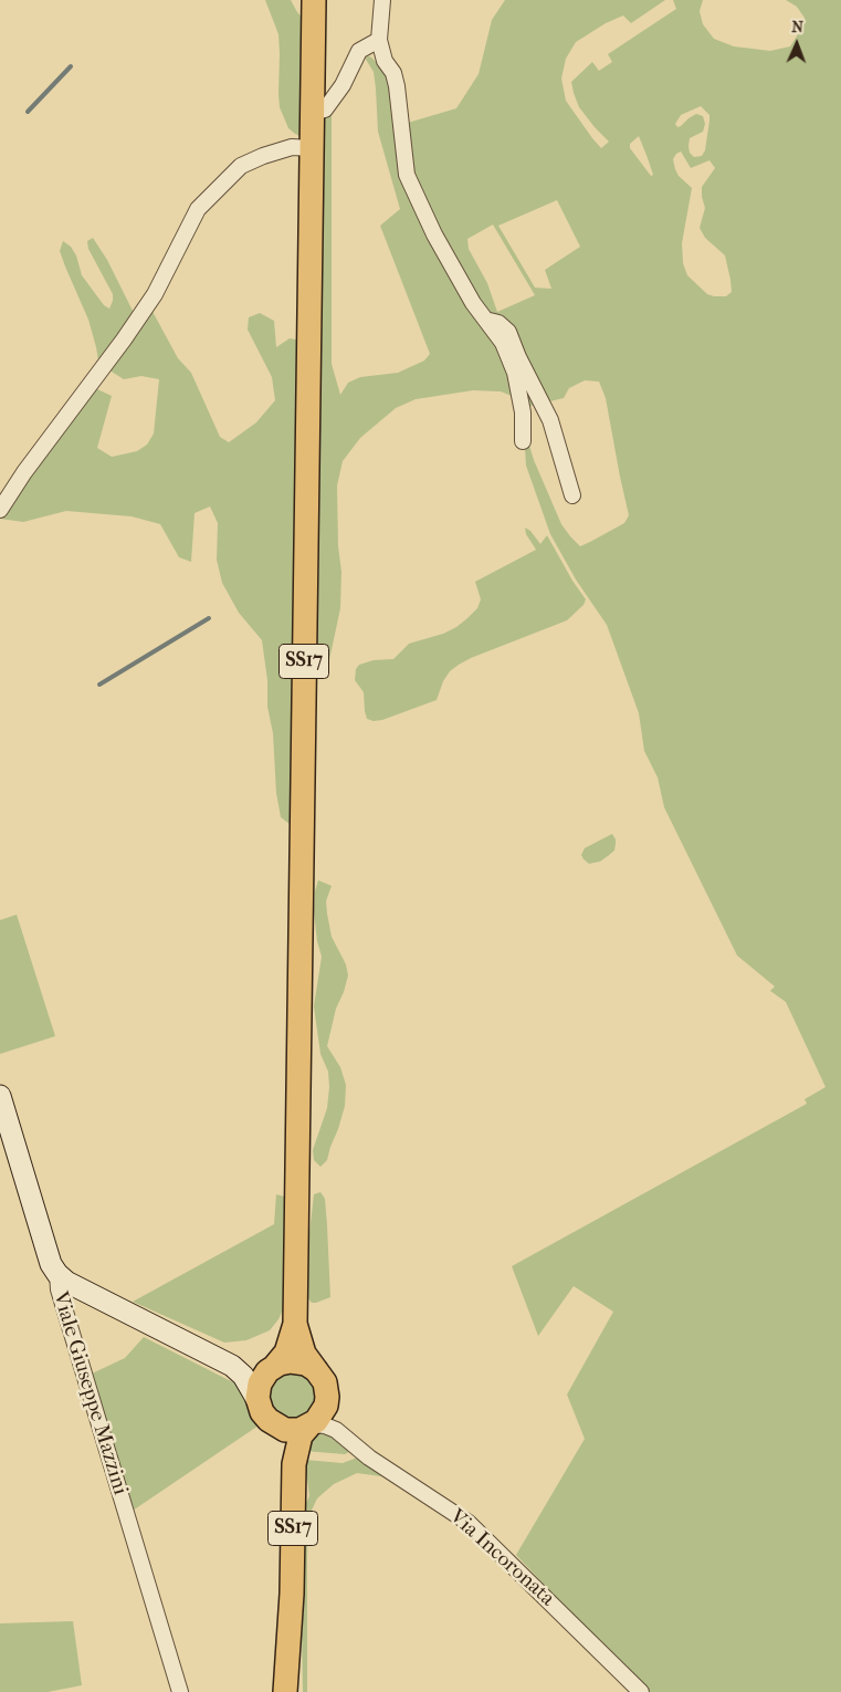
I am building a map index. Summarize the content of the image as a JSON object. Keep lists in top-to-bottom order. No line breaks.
{"streets":{"main road":["SS17","Viale Giuseppe Mazzini"],"street":["Via Incoronata"]},"crossings":[["SS17","Via Incoronata"]],"north":"top"}
